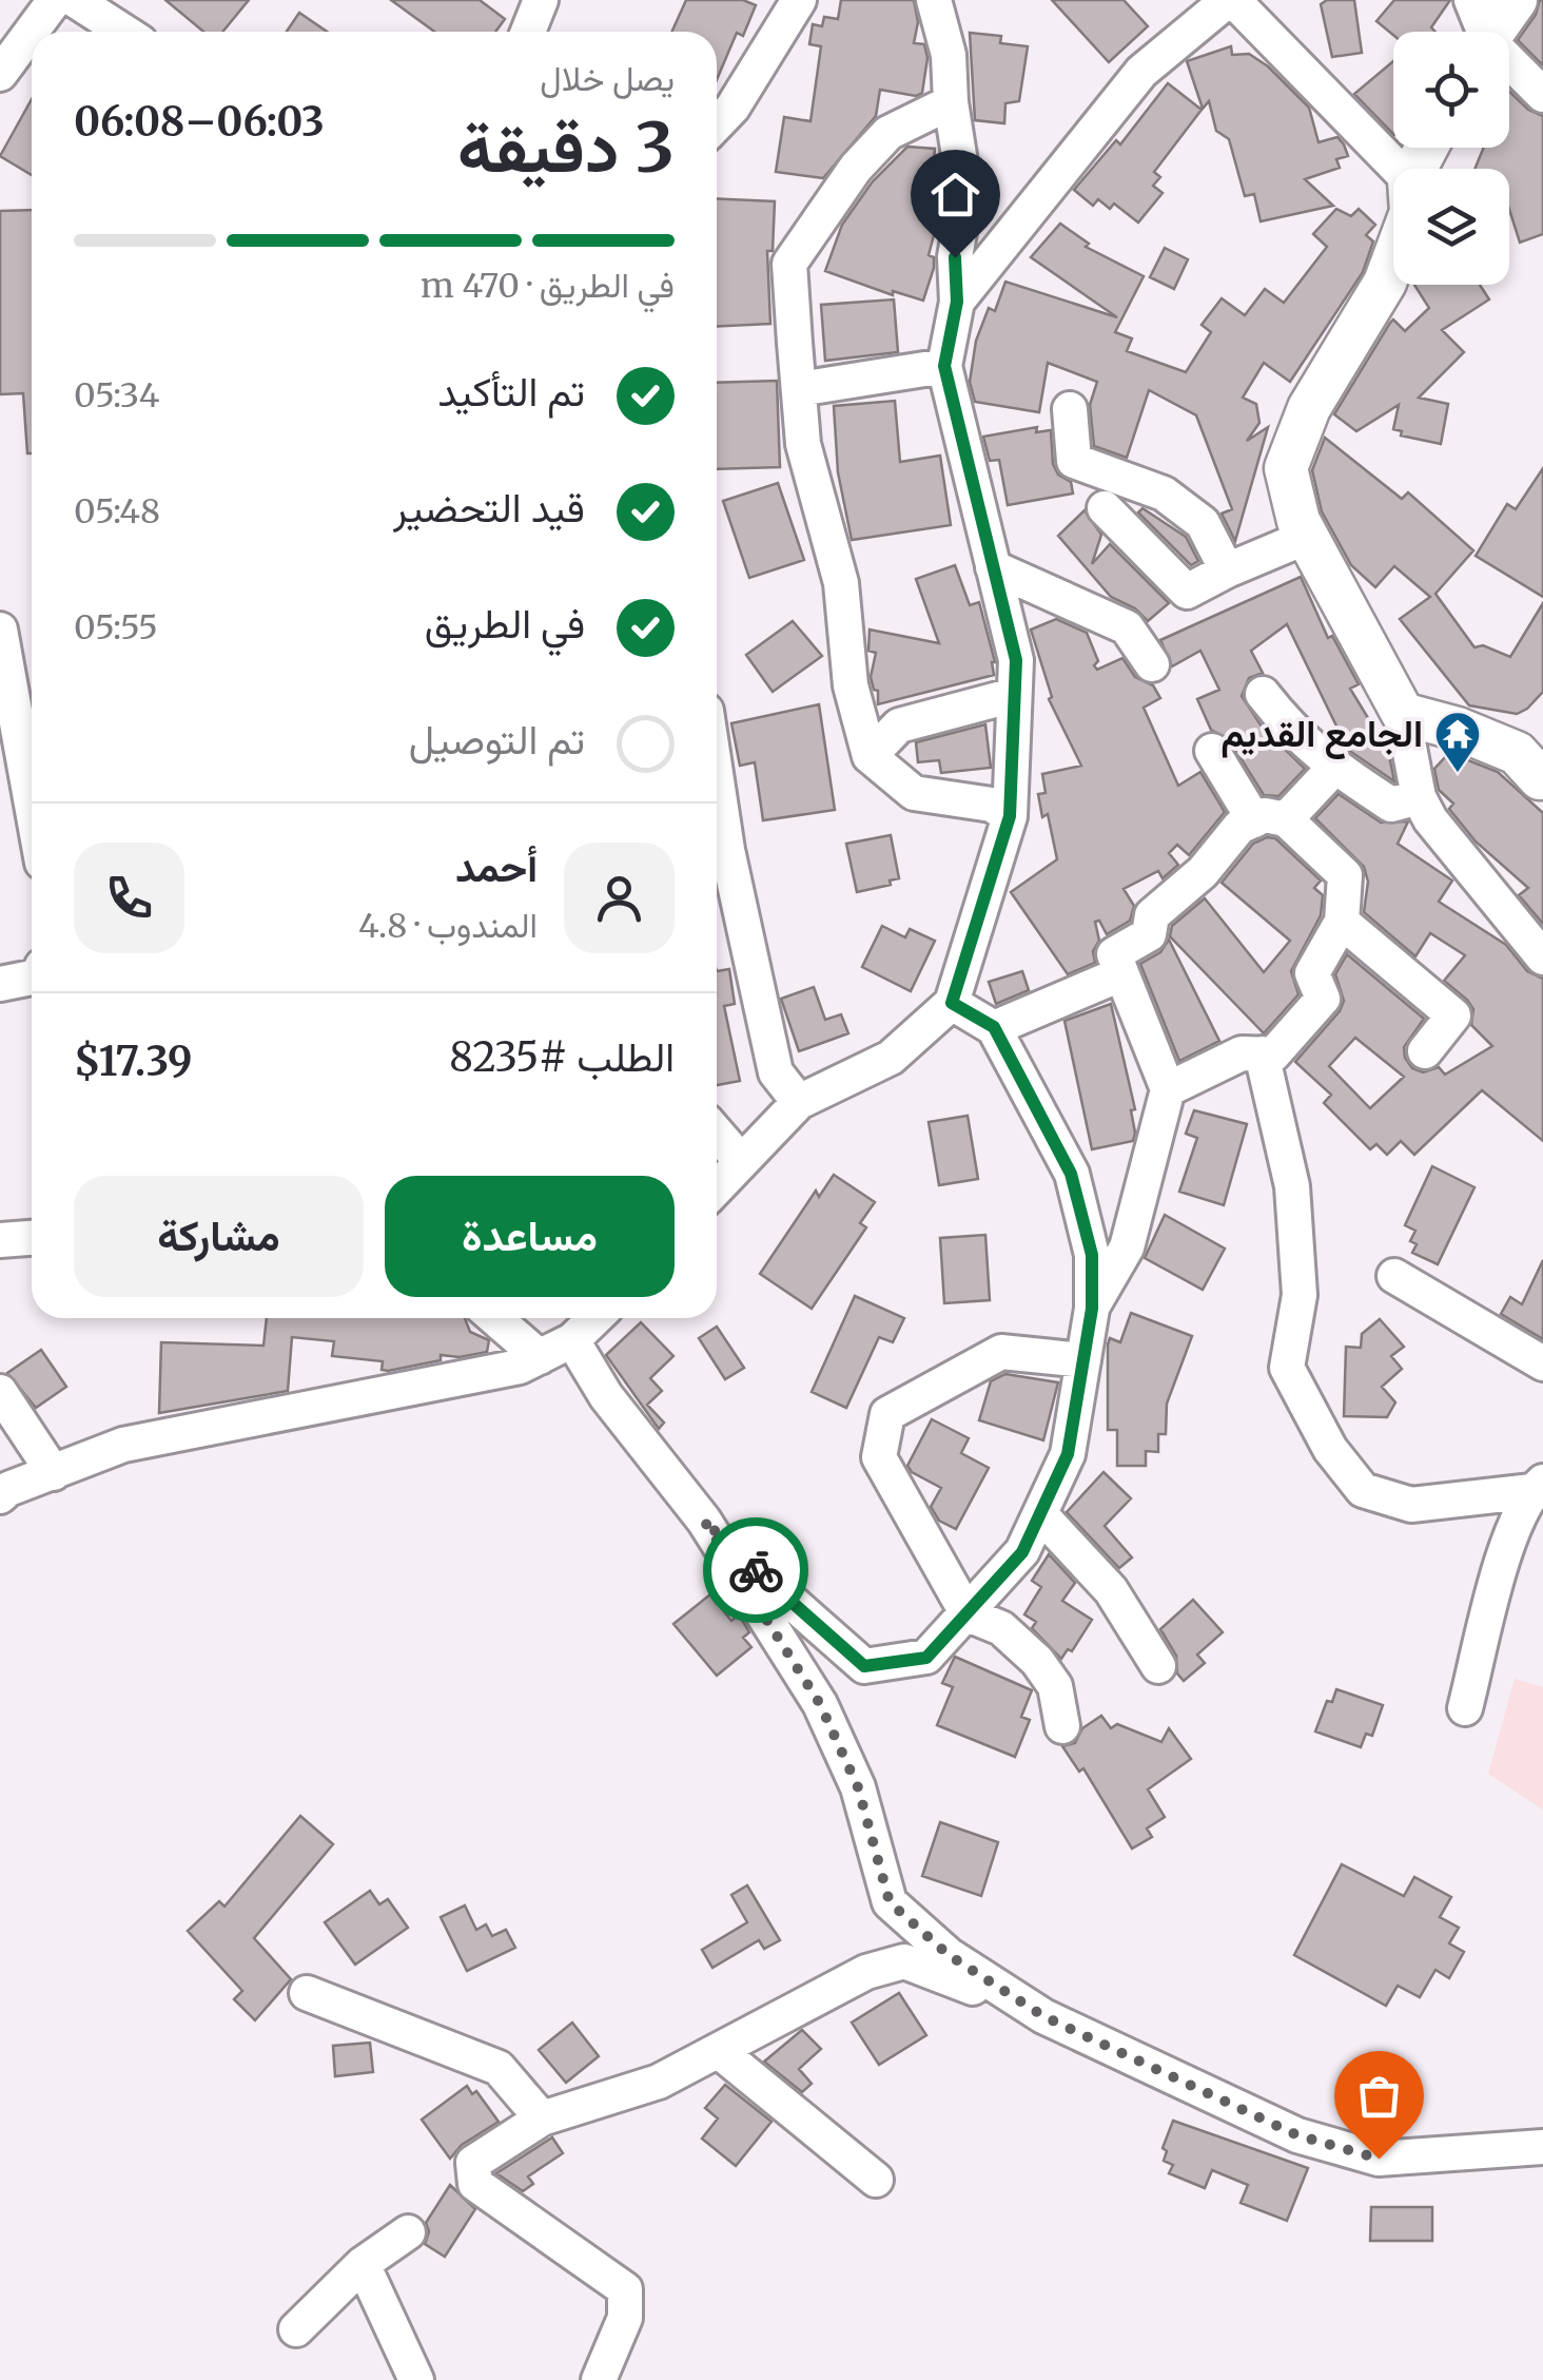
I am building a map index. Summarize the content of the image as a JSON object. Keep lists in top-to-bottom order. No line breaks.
{"places":{"temple":["الجامع القديم"]},"page":{"heading":["3 دقيقة","يصل خلال","06:03–06:08"],"panel":["أحمد","المندوب · 4.8","الطلب #8235","$17.39"],"bar":"في الطريق · 470 m","list":[["تم التأكيد","05:34"],["قيد التحضير","05:48"],["في الطريق","05:55"],"تم التوصيل"],"buttons":["مساعدة","مشاركة"]}}
